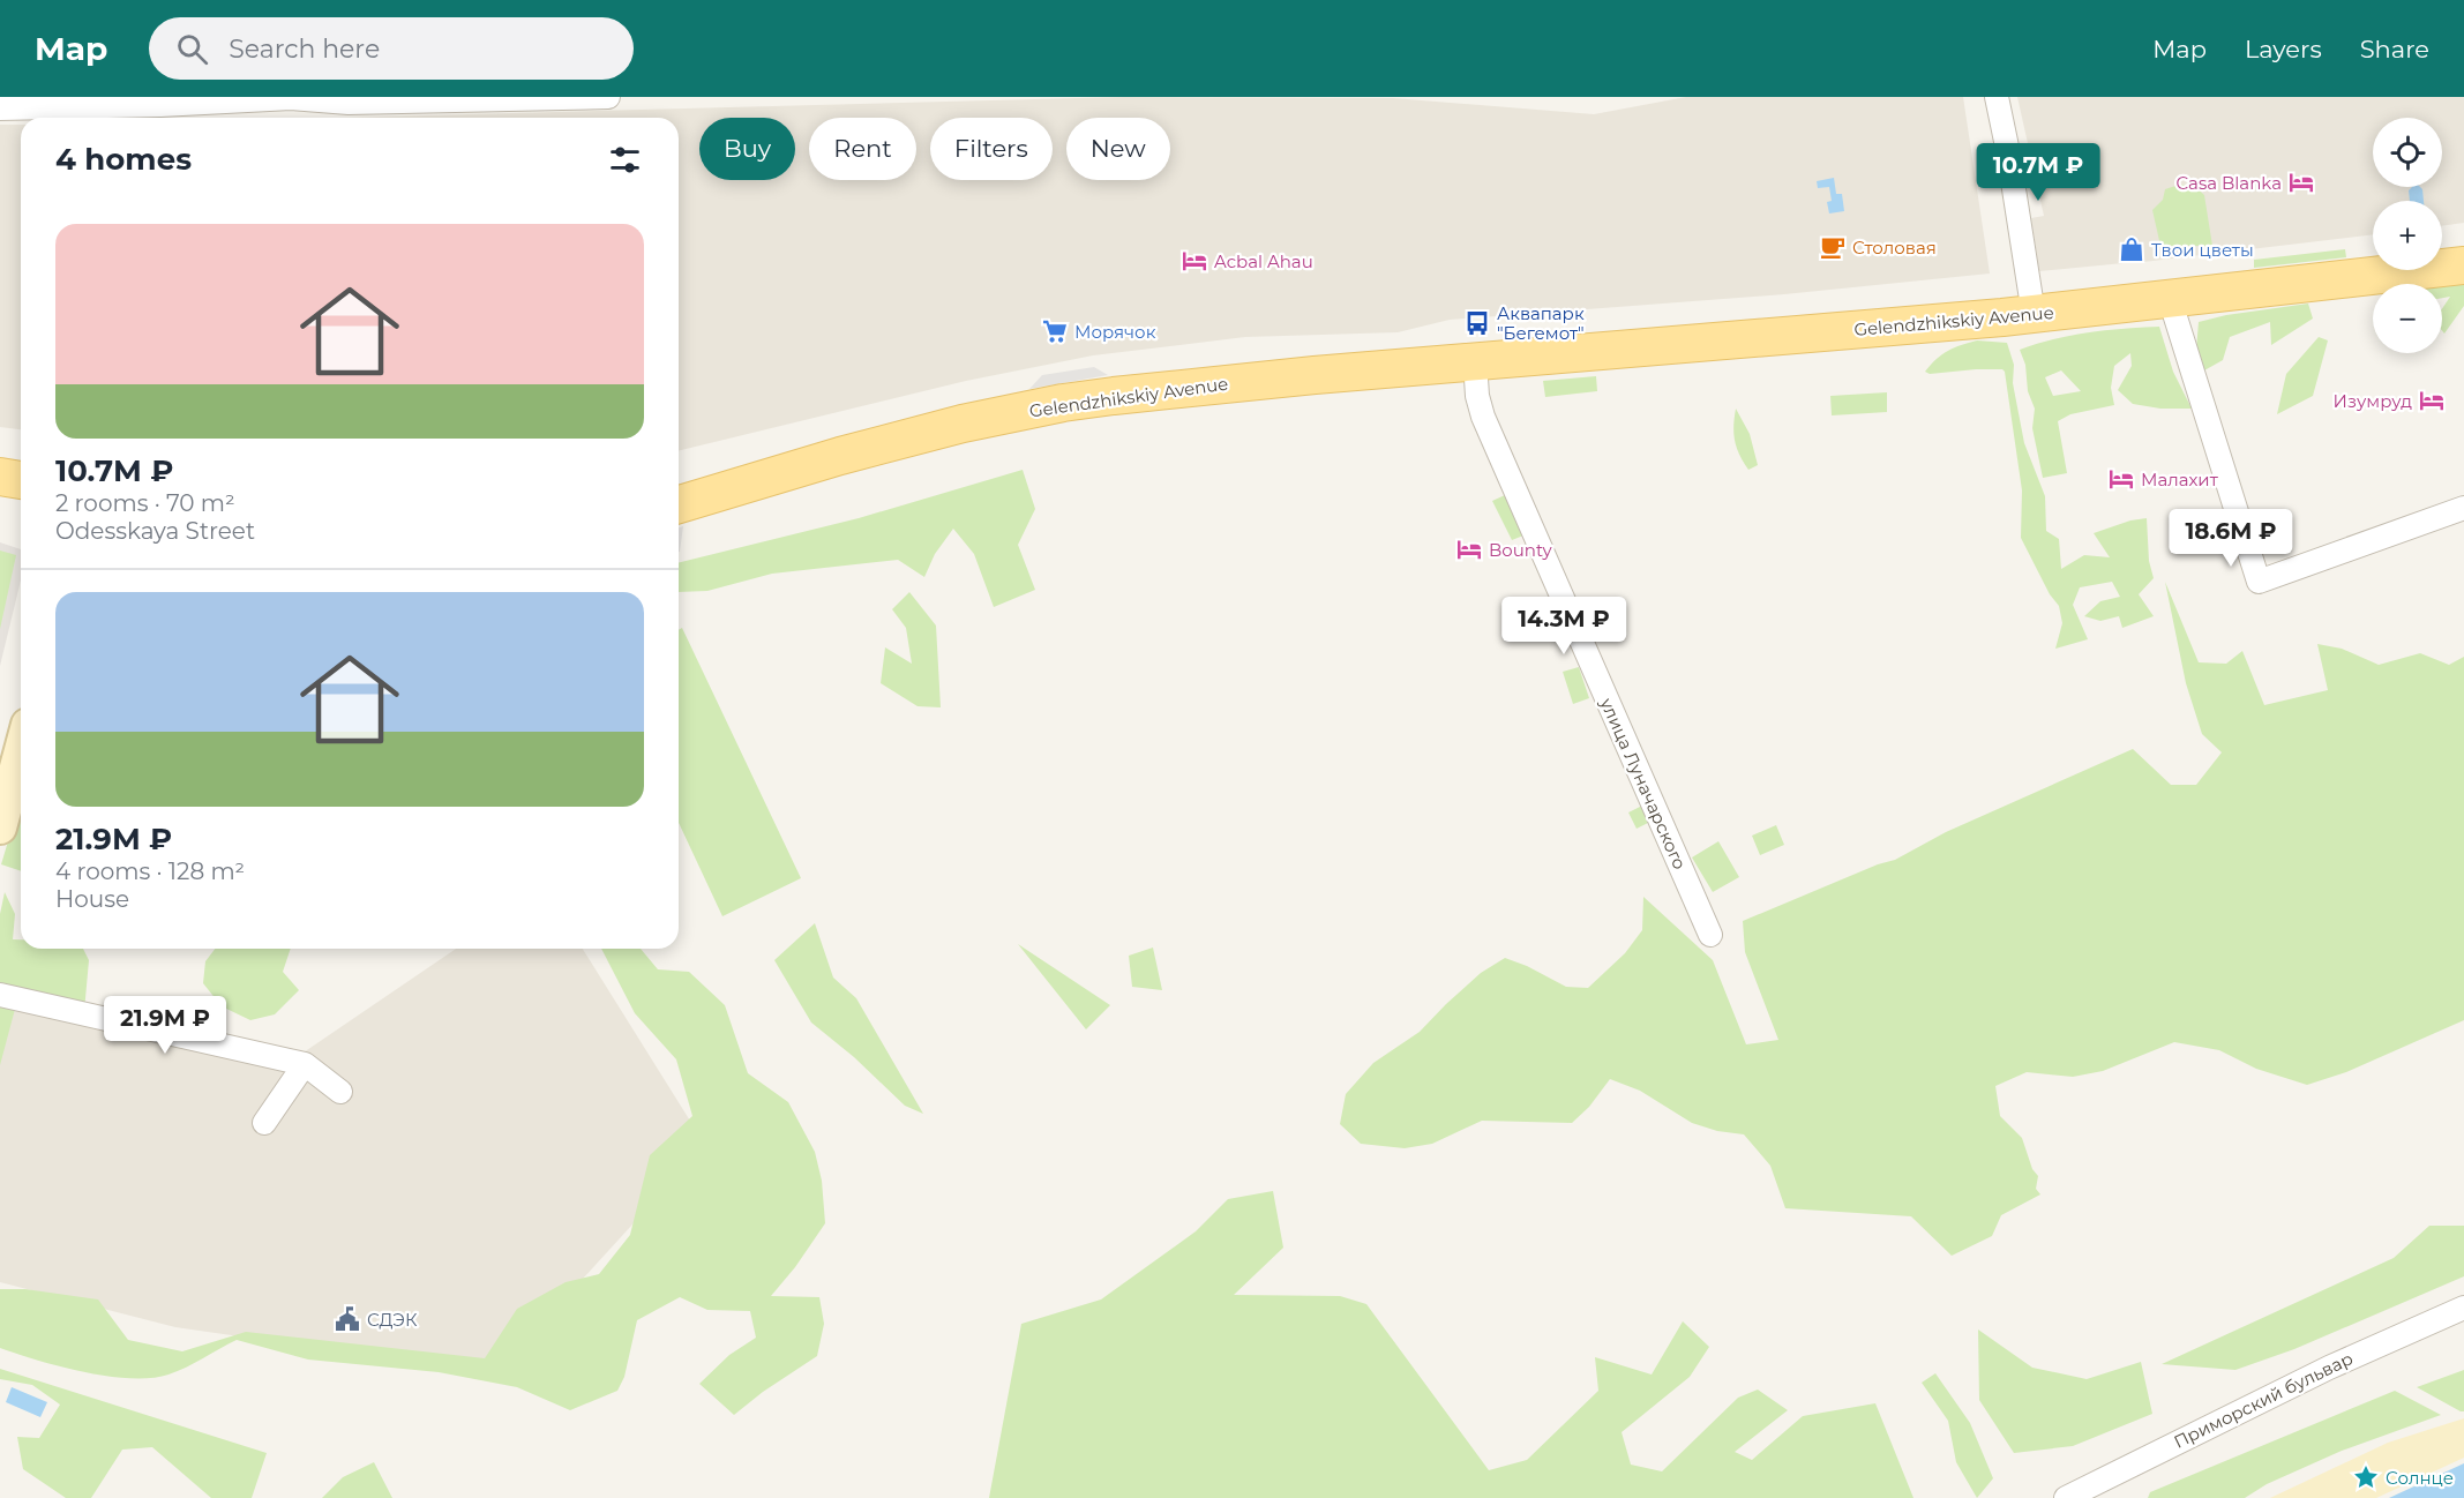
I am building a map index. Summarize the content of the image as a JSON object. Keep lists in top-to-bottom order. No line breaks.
{"streets":{"main road":["Gelendzhikskiy Avenue"],"street":["улица Луначарского","Приморский бульвар"]},"crossings":[["Gelendzhikskiy Avenue","улица Луначарского"]],"places":{"hotel":["Casa Blanka","Acbal Ahau","Изумруд","Малахит","Bounty"],"cafe":["Столовая"],"shop":["Твои цветы"],"bus stop":["Аквапарк \"Бегемот\""],"supermarket":["Морячок"],"public building":["СДЭК"],"place":["Солнце"]},"page":{"header":"Map","search":"Search here","nav":["Map","Layers","Share"],"map_buttons":["+","−"],"chip":["Buy","Rent","Filters","New"],"heading":"4 homes","price":["10.7M ₽","18.6M ₽","14.3M ₽","21.9M ₽"],"list":[{"name":"10.7M ₽","note":"2 rooms · 70 m² · Odesskaya Street"},{"name":"21.9M ₽","note":"4 rooms · 128 m² · House"}]}}
